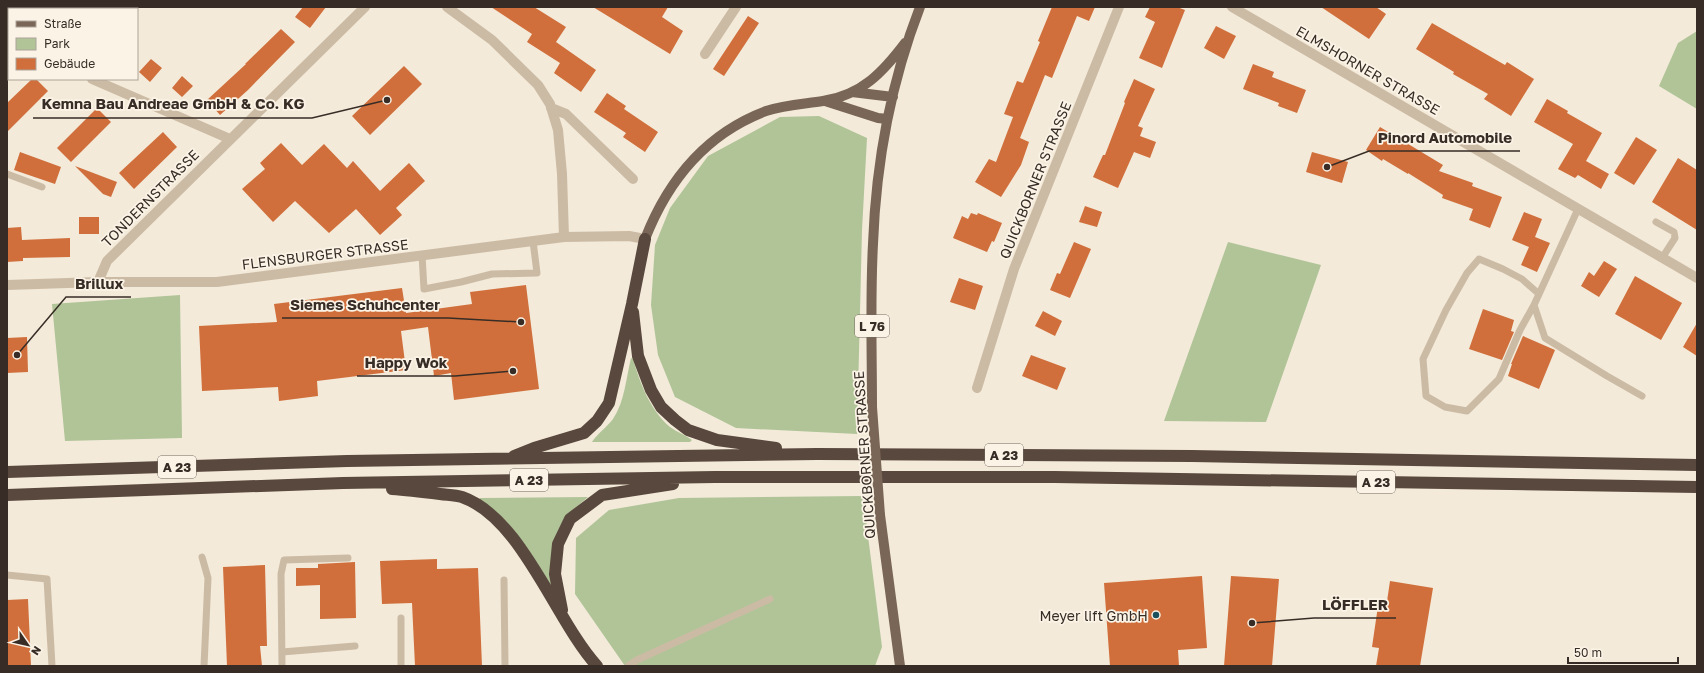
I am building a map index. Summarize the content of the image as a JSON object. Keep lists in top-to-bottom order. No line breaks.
{"streets":{"highway":["A 23"],"main road":["QUICKBORNER STRASSE","L 76"],"street":["ELMSHORNER STRASSE","TONDERNSTRASSE","FLENSBURGER STRASSE"]},"crossings":[["TONDERNSTRASSE","FLENSBURGER STRASSE"]],"places":["Kemna Bau Andreae GmbH & Co. KG","Pinord Automobile","Siemes Schuhcenter","Brillux","Happy Wok","Meyer lift GmbH","LÖFFLER"],"legend":["Straße","Park","Gebäude"],"scale_bar":"50 m","north":"bottom right"}
